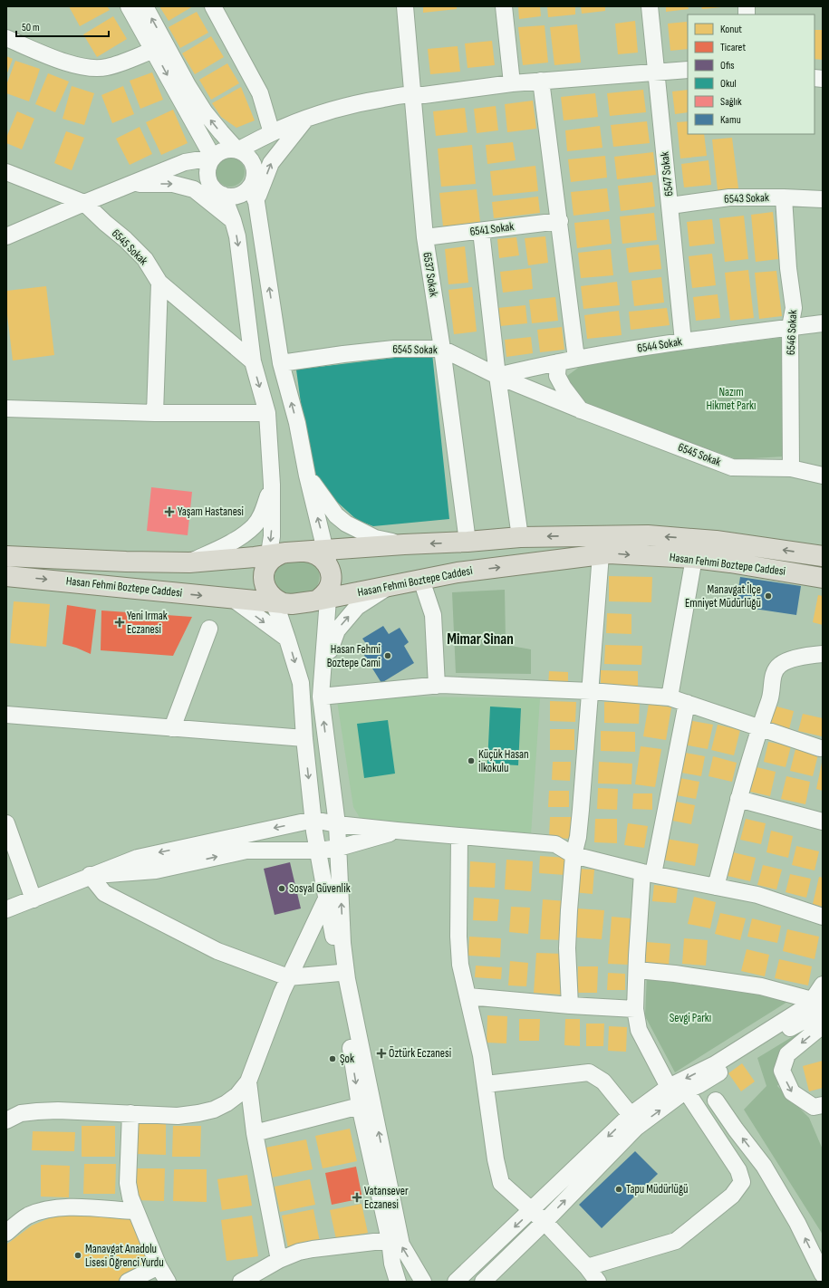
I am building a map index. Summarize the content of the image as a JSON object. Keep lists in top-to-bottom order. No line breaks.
{"streets":{"main road":["Hasan Fehmi Boztepe Caddesi"],"street":["6547 Sokak","6543 Sokak","6541 Sokak","6545 Sokak","6537 Sokak","6546 Sokak","6544 Sokak"]},"crossings":[["6547 Sokak","6543 Sokak"],["6547 Sokak","6544 Sokak"],["6543 Sokak","6546 Sokak"],["6541 Sokak","6537 Sokak"],["6545 Sokak","6537 Sokak"],["6545 Sokak","6546 Sokak"],["6545 Sokak","6544 Sokak"],["6537 Sokak","Hasan Fehmi Boztepe Caddesi"],["6546 Sokak","6544 Sokak"]],"districts":["Mimar Sinan"],"parks":["Nazım Hikmet Parkı","Sevgi Parkı"],"places":{"health":["Yaşam Hastanesi","Yeni Irmak Eczanesi","Öztürk Eczanesi","Vatansever Eczanesi"],"other":["Manavgat İlçe Emniyet Müdürlüğü","Hasan Fehmi Boztepe Cami","Küçük Hasan İlkokulu","Sosyal Güvenlik","Şok","Tapu Müdürlüğü","Manavgat Anadolu Lisesi Öğrenci Yurdu"]},"legend":["Konut","Ticaret","Ofis","Okul","Sağlık","Kamu"],"scale_bar":"50 m"}
